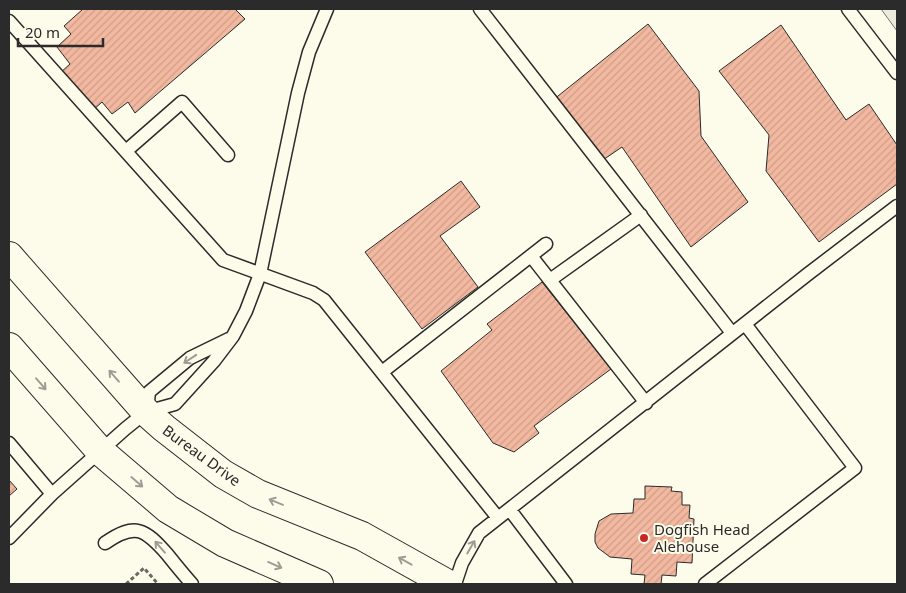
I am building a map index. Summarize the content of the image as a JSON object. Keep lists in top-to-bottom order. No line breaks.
{"streets":{"street":["Bureau Drive"]},"places":["Dogfish Head Alehouse"],"scale_bar":"20 m"}
